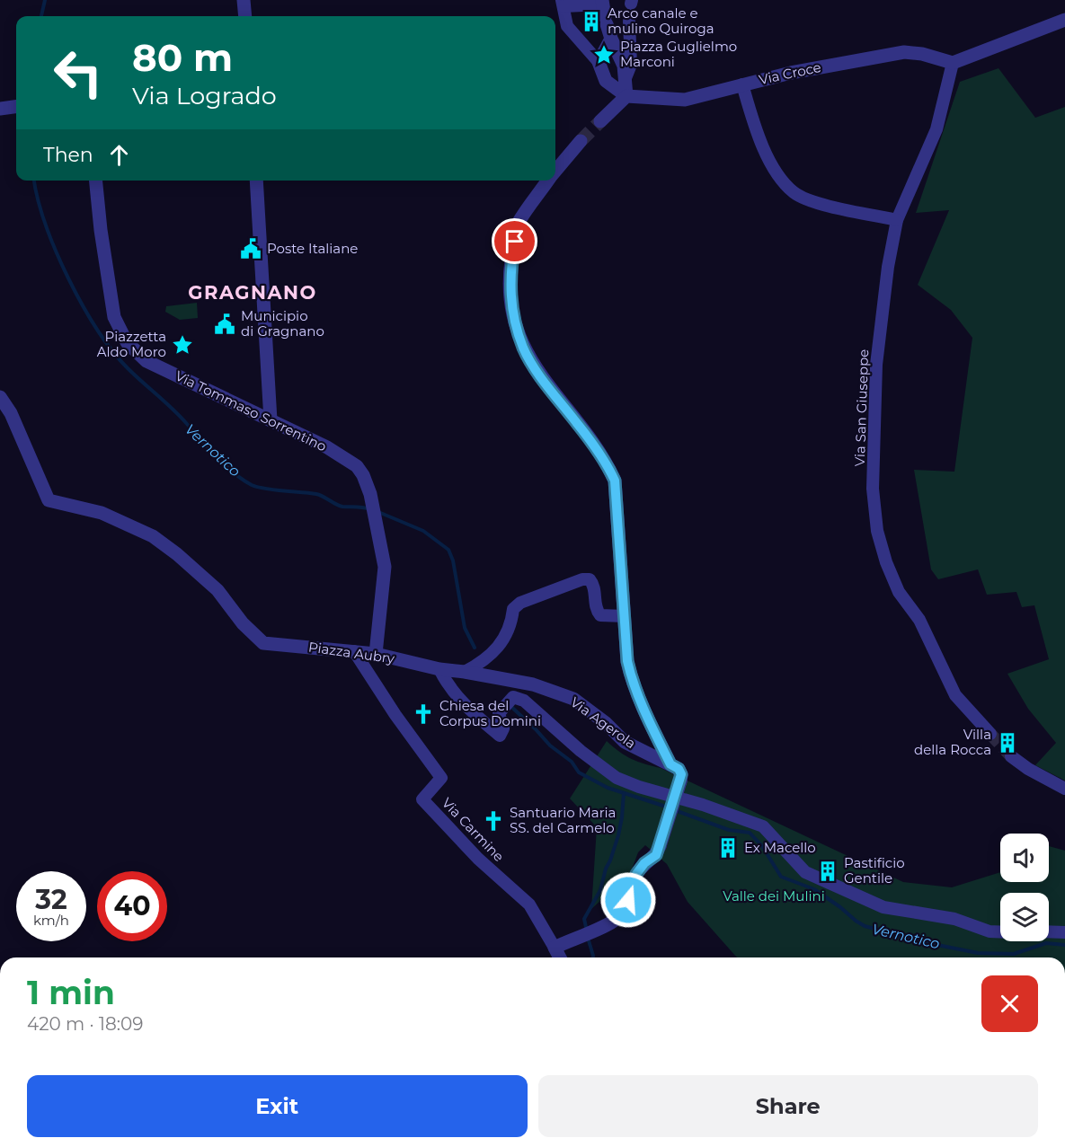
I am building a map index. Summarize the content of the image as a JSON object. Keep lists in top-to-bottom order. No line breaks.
{"streets":{"street":["Via Croce","Via San Giuseppe","Via Tommaso Sorrentino","Piazza Aubry","Via Agerola","Via Carmine"]},"crossings":[["Via Croce","Via San Giuseppe"],["Via Tommaso Sorrentino","Piazza Aubry"],["Piazza Aubry","Via Agerola"],["Piazza Aubry","Via Carmine"]],"districts":["GRAGNANO"],"water":["Vernotico"],"parks":["Valle dei Mulini"],"places":{"building":["Arco canale e mulino Quiroga","Villa della Rocca","Ex Macello","Pastificio Gentile"],"place":["Piazza Guglielmo Marconi","Piazzetta Aldo Moro"],"public building":["Poste Italiane","Municipio di Gragnano"],"church":["Chiesa del Corpus Domini","Santuario Maria SS. del Carmelo"]},"page":{"turn":["80 m","Via Logrado"],"then":"Then","speed":"32 km/h","limit":"40","heading":["1 min","420 m · 18:09"],"buttons":["Exit","Share"]}}
